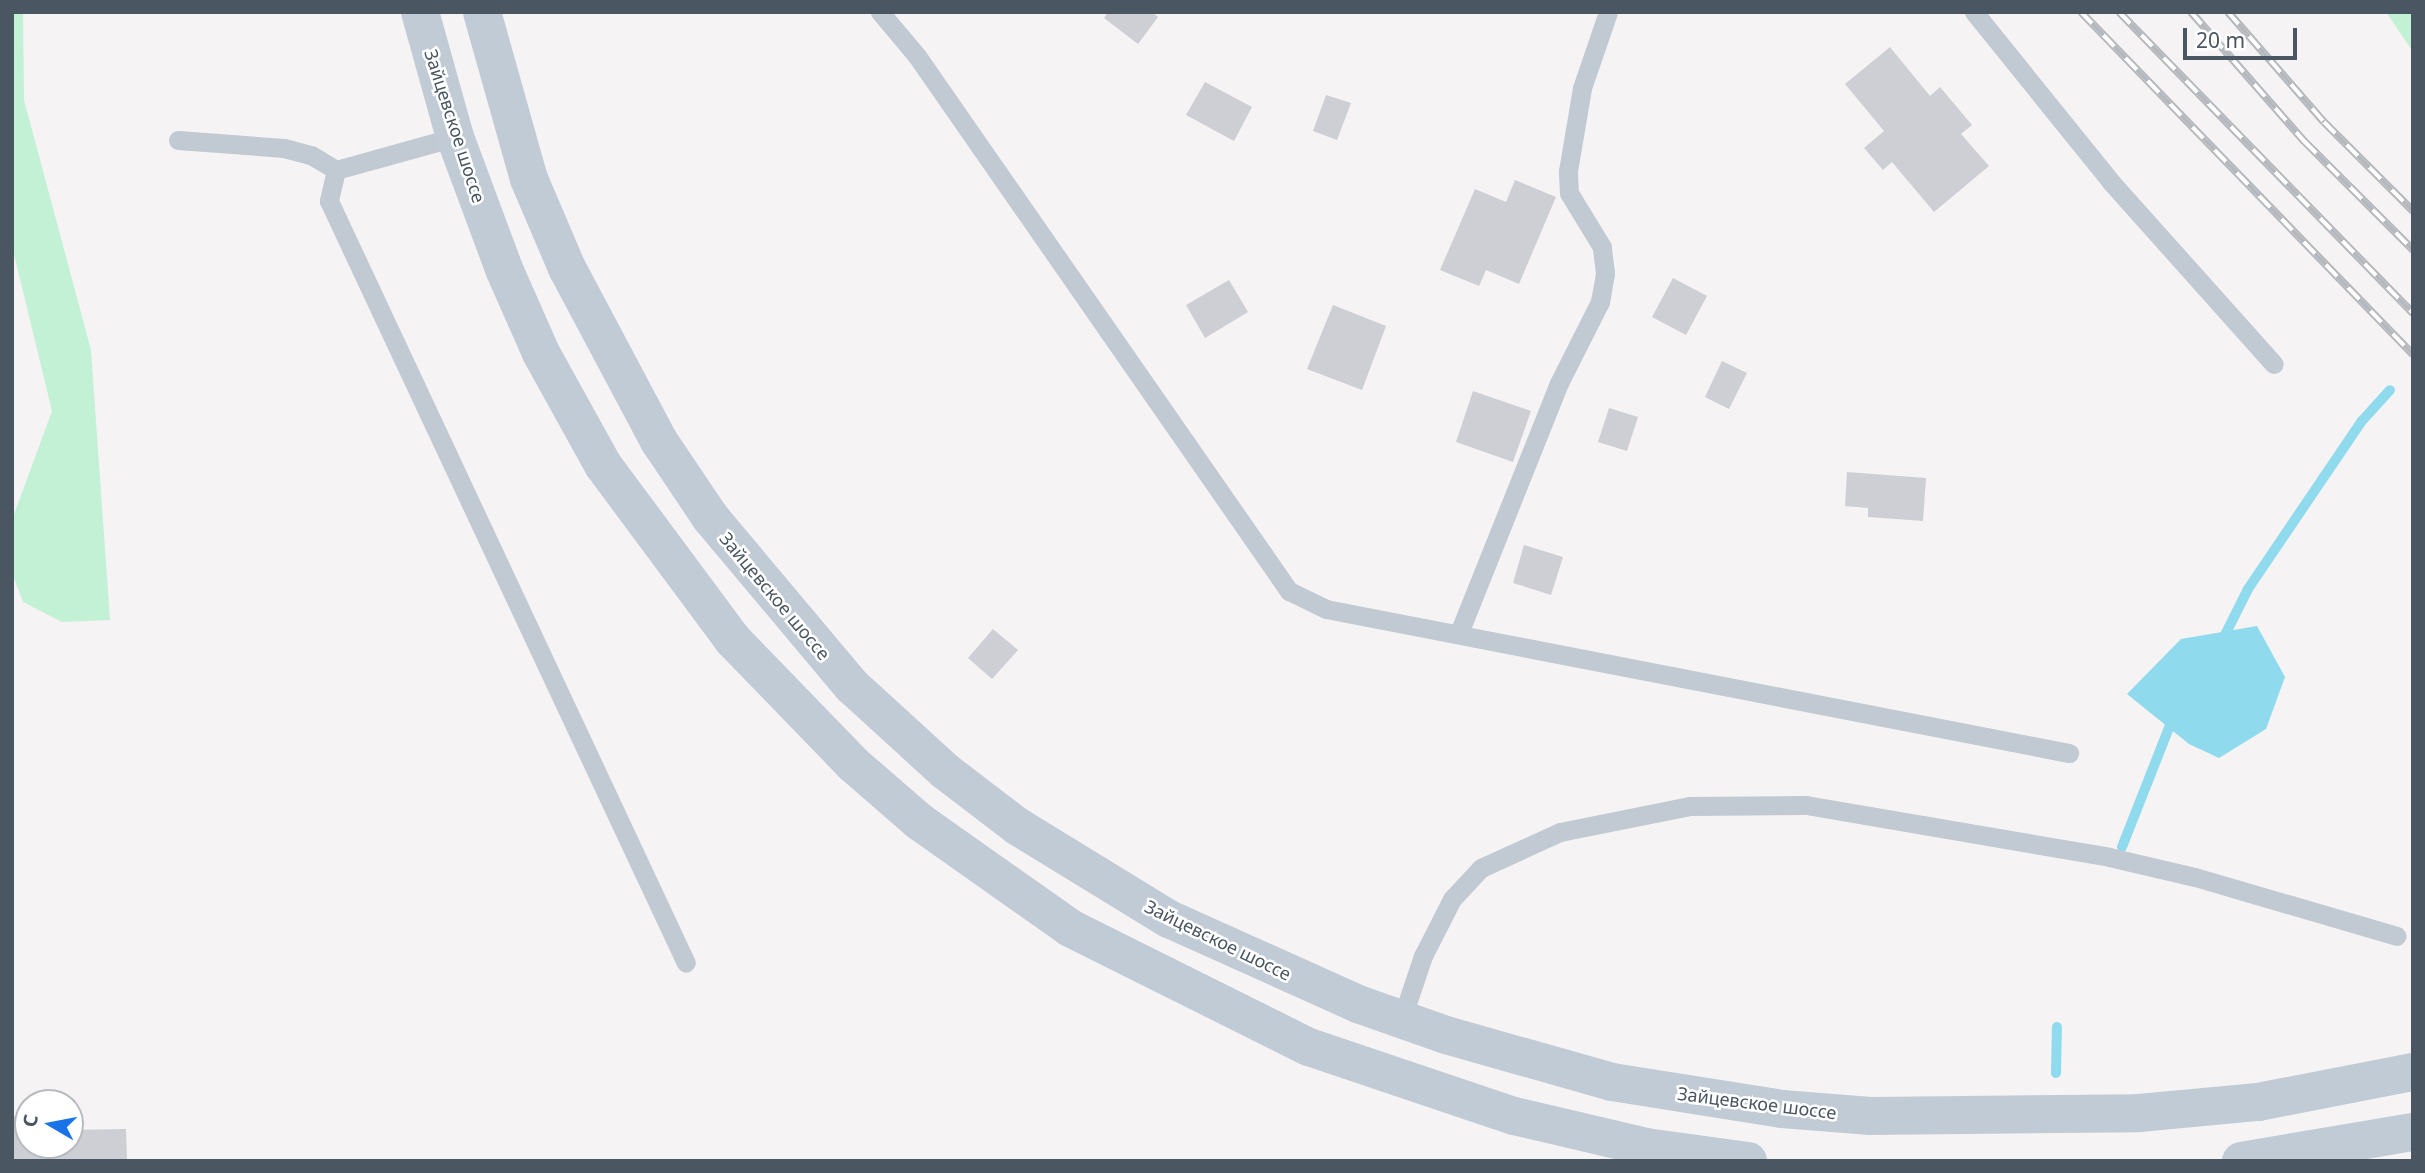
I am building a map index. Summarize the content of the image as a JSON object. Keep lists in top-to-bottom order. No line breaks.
{"streets":{"main road":["Зайцевское шоссе"]},"scale_bar":"20 m","north":"left"}
